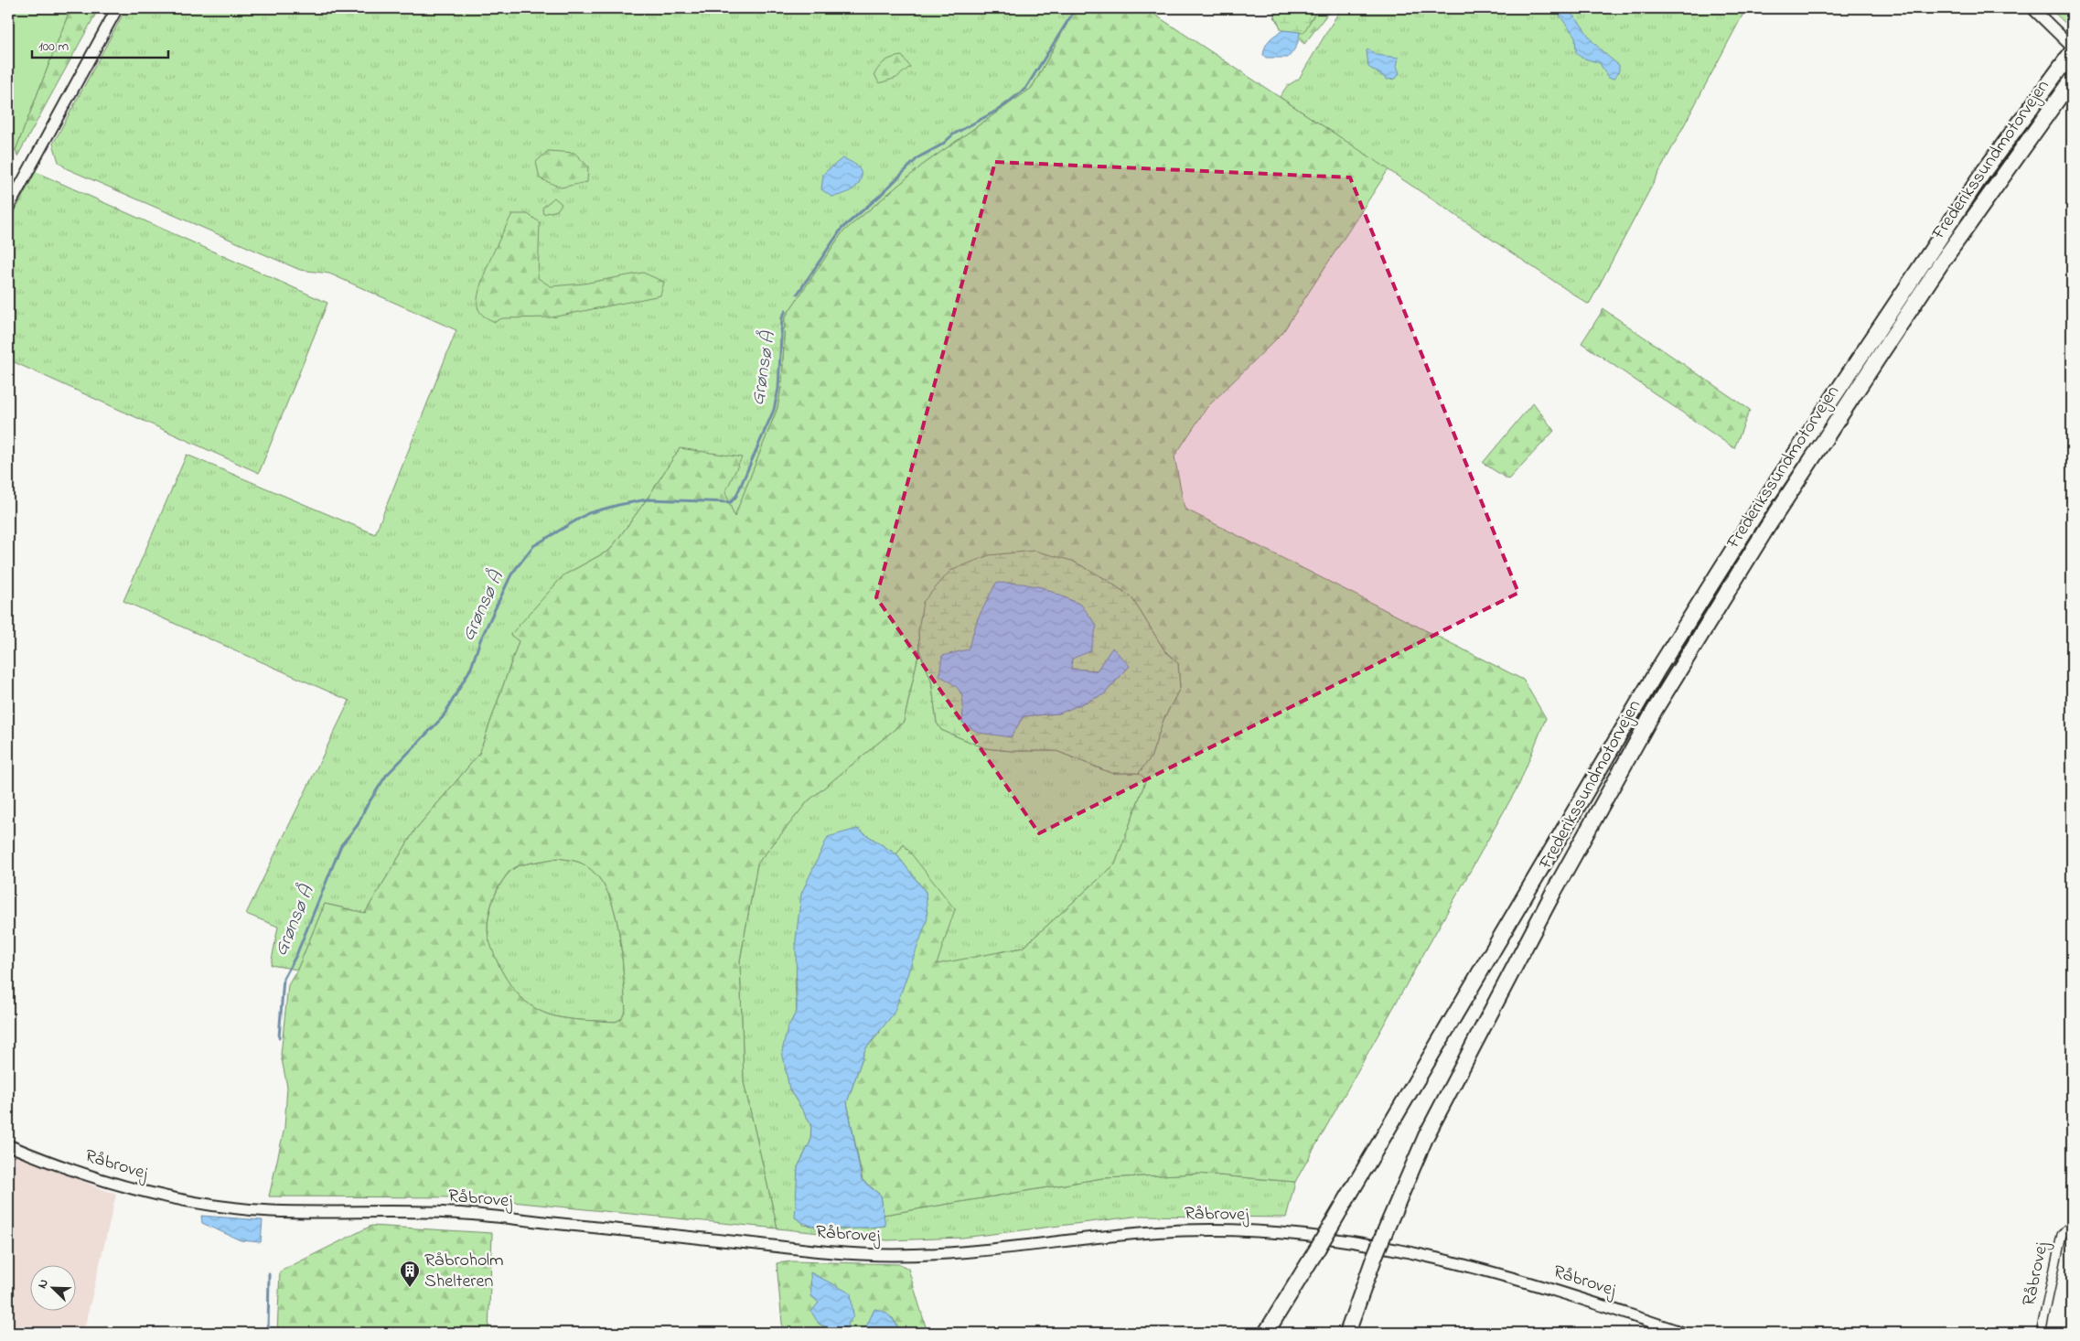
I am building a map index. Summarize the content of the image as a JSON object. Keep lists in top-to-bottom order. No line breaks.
{"streets":{"highway":["Frederikssundmotorvejen"],"street":["Råbrovej"]},"water":["Grønsø Å"],"places":{"building":["Råbroholm Shelteren"]},"scale_bar":"100 m","north":"top left"}
